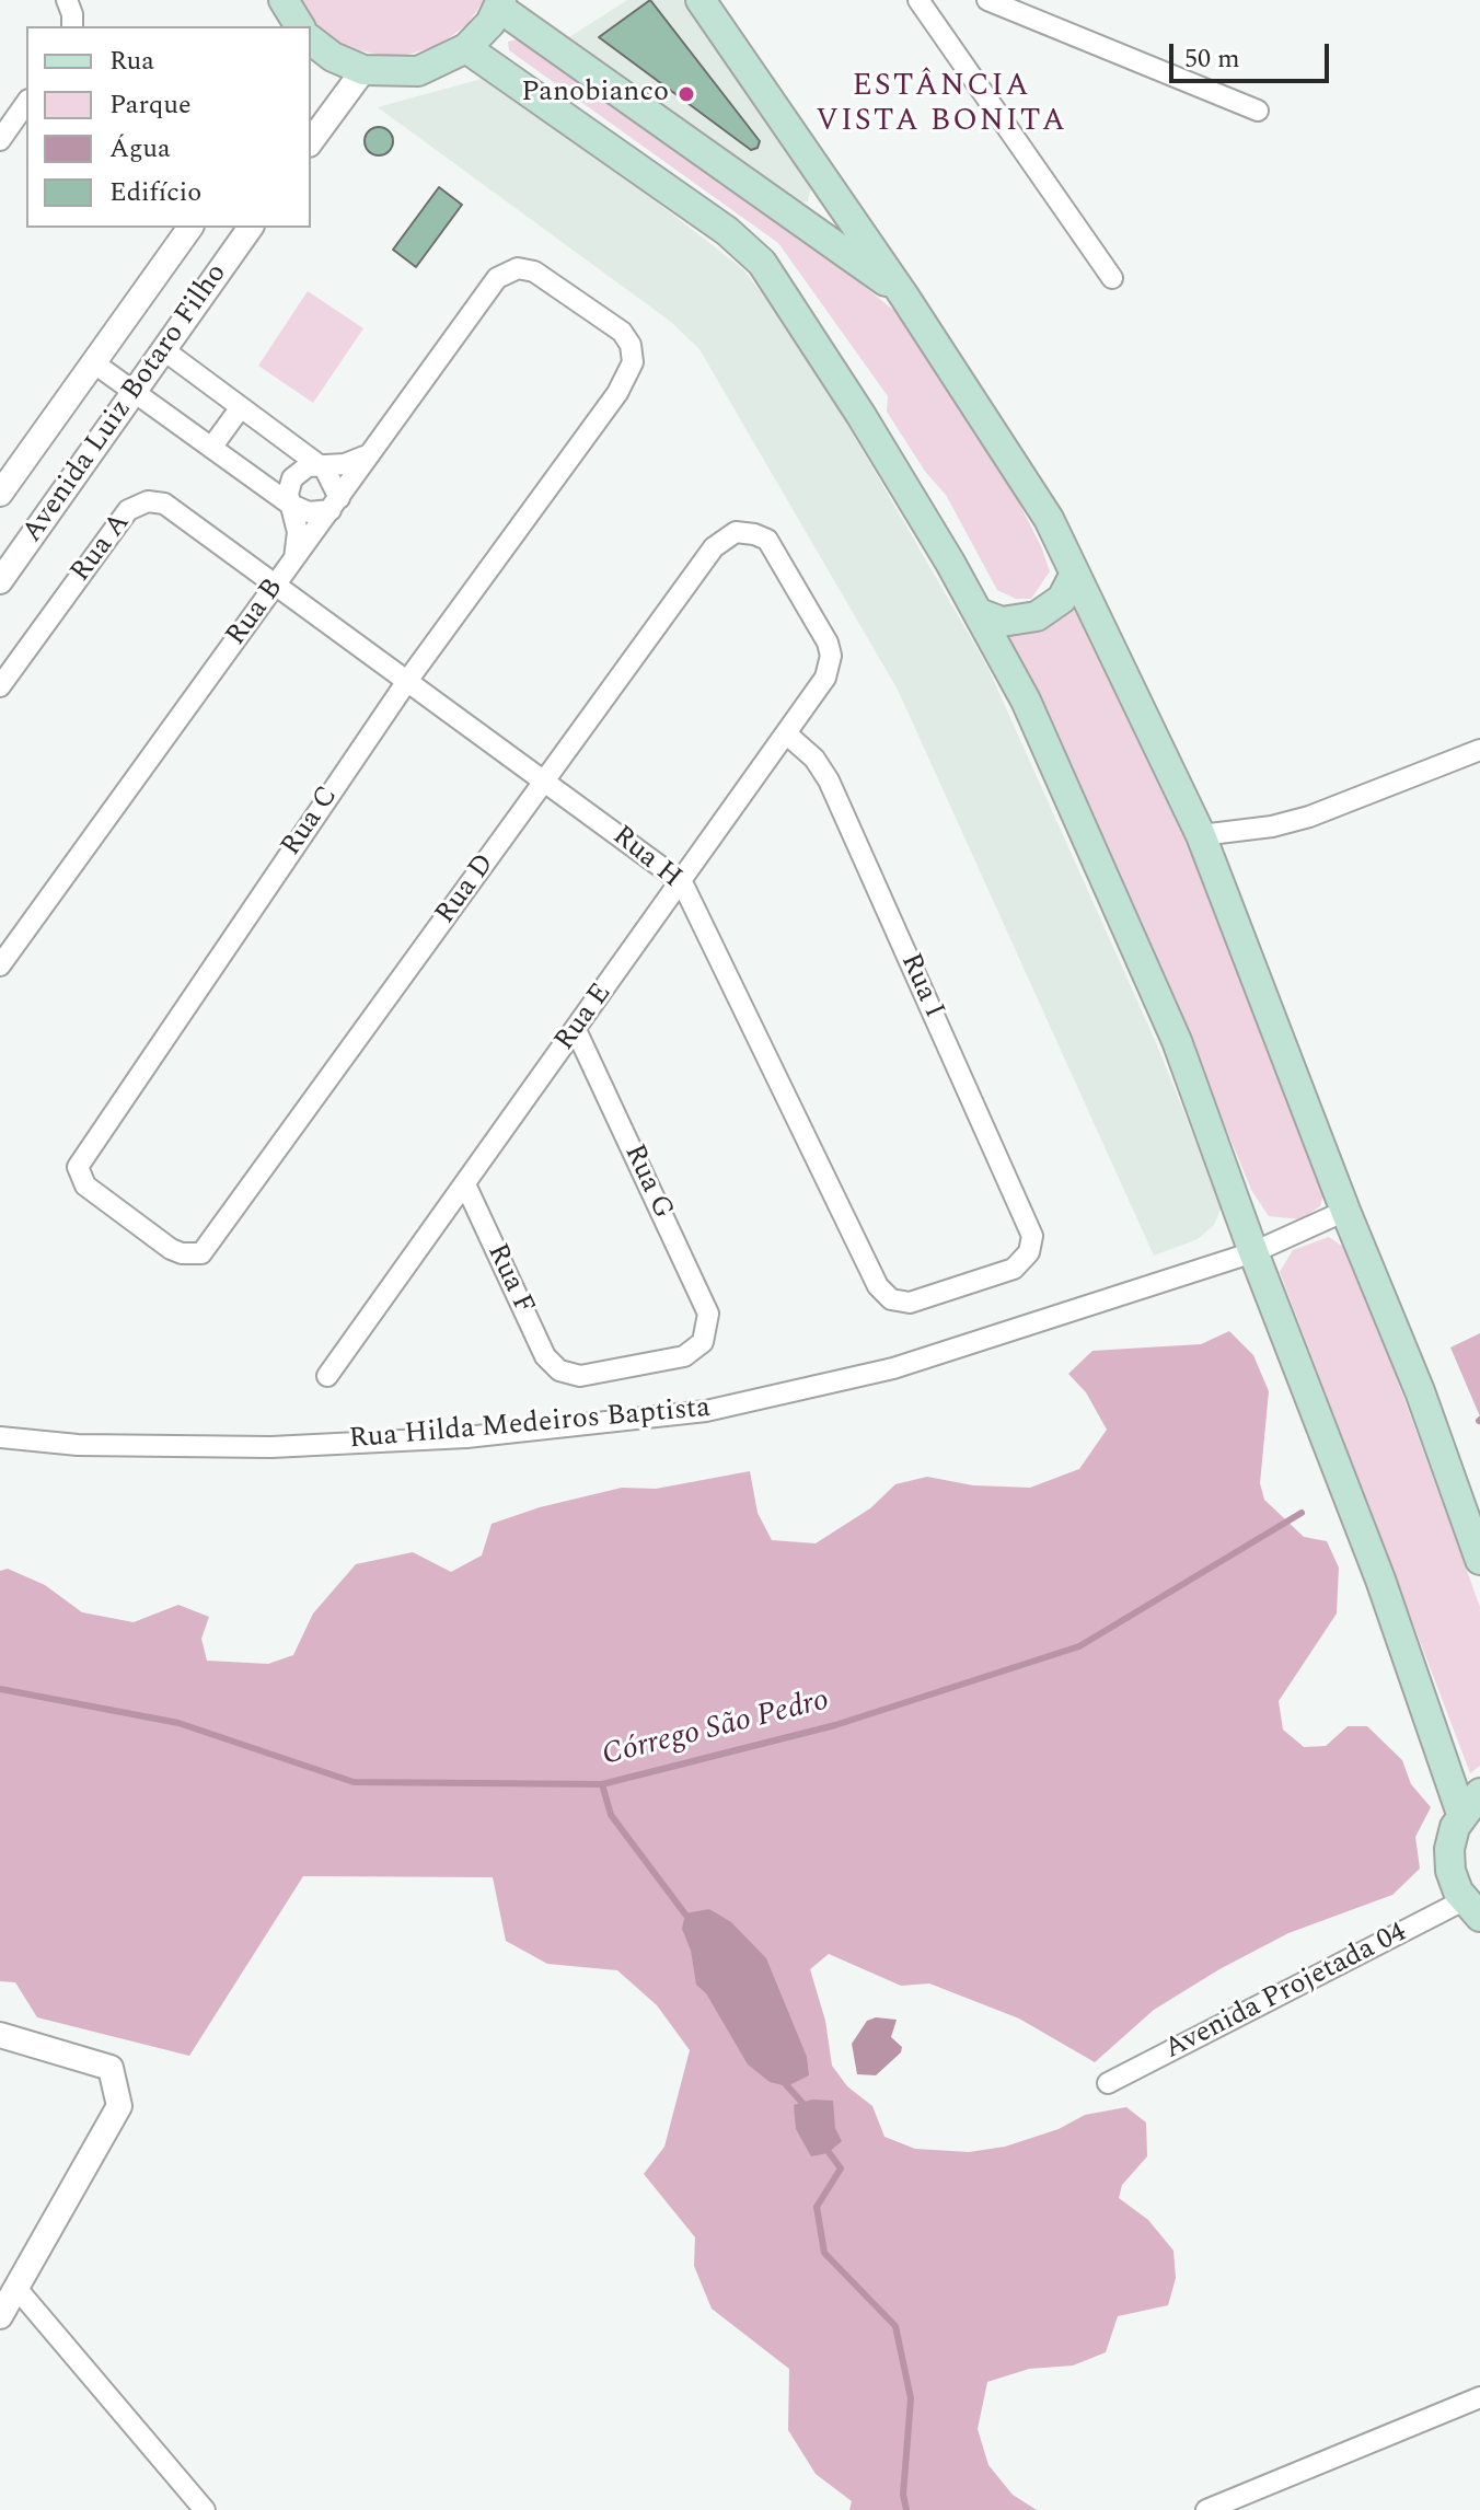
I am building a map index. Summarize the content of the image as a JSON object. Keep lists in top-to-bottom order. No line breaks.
{"streets":{"street":["Avenida Luiz Botaro Filho","Rua A","Rua B","Rua C","Rua H","Rua D","Rua I","Rua E","Rua G","Rua F","Rua Hilda Medeiros Baptista","Avenida Projetada 04"]},"crossings":[["Rua A","Rua B"],["Rua A","Rua H"],["Rua B","Rua C"],["Rua B","Rua H"],["Rua C","Rua H"],["Rua C","Rua D"],["Rua H","Rua D"],["Rua H","Rua I"],["Rua H","Rua E"],["Rua D","Rua E"],["Rua I","Rua E"],["Rua E","Rua G"],["Rua E","Rua F"],["Rua G","Rua F"]],"districts":["ESTÂNCIA VISTA BONITA"],"water":["Córrego São Pedro"],"places":["Panobianco"],"legend":["Rua","Parque","Água","Edifício"],"scale_bar":"50 m"}
